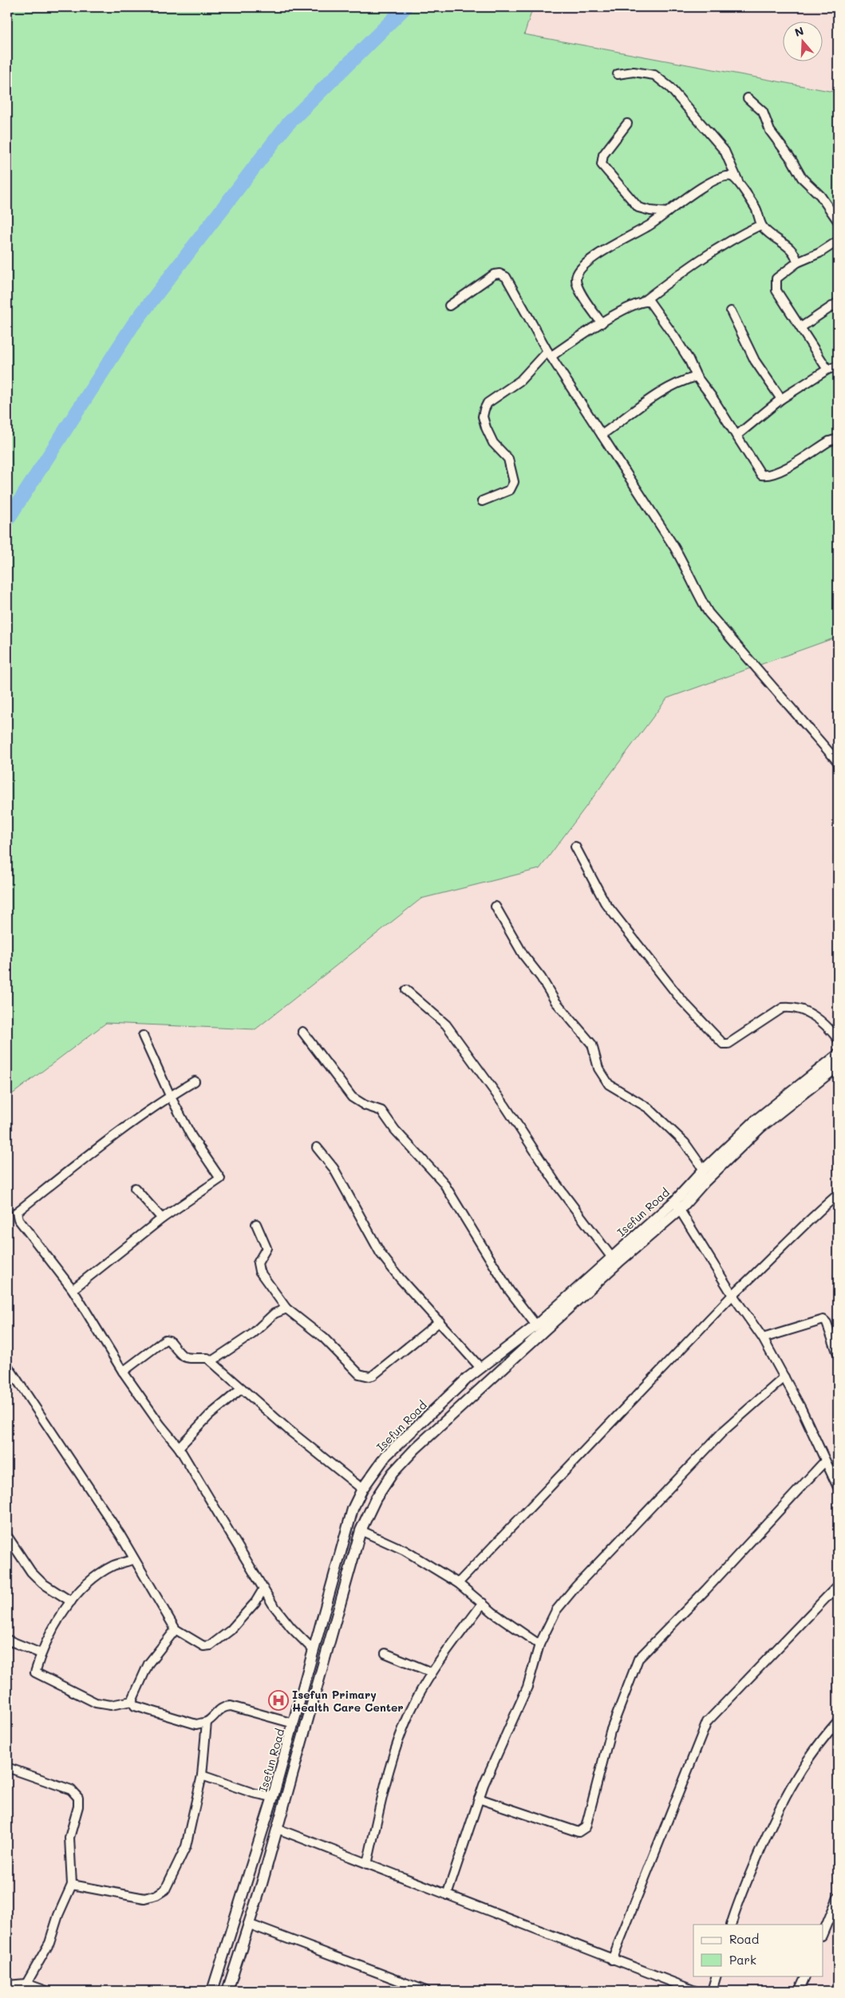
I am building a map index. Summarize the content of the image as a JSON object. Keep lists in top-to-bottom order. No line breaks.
{"streets":{"street":["Isefun Road"]},"places":{"hospital":["Isefun Primary Health Care Center"]},"legend":["Road","Park"],"north":"top"}
